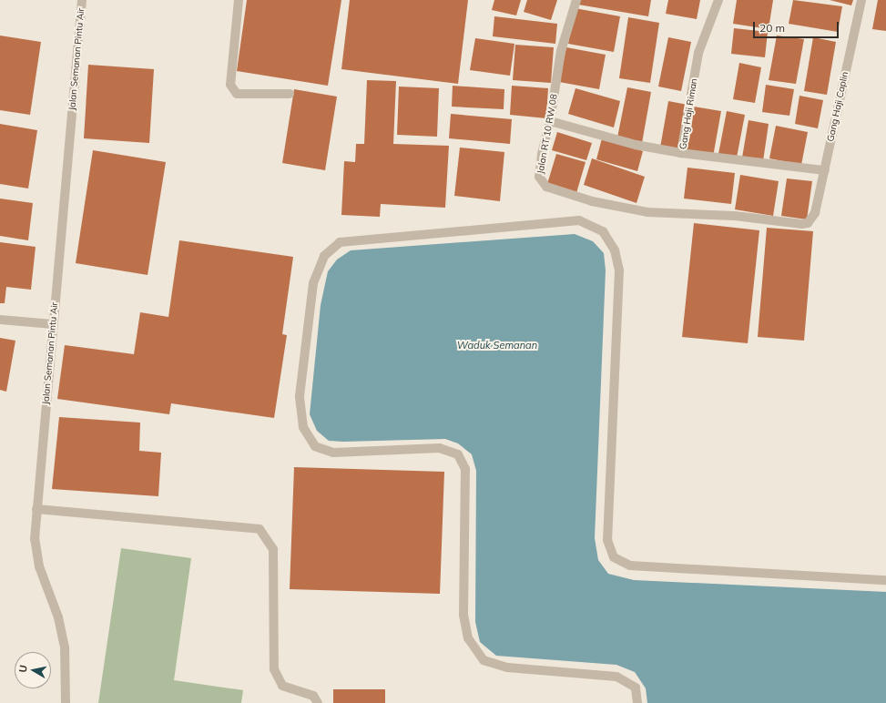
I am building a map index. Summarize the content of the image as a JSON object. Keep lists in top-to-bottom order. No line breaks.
{"streets":{"street":["Jalan Semanan Pintu Air","Gang Haji Caplin","Gang Haji Riman","Jalan RT 10 RW 08"]},"crossings":[["Gang Haji Caplin","Gang Haji Riman"],["Gang Haji Caplin","Jalan RT 10 RW 08"]],"water":["Waduk Semanan"],"scale_bar":"20 m","north":"left"}
